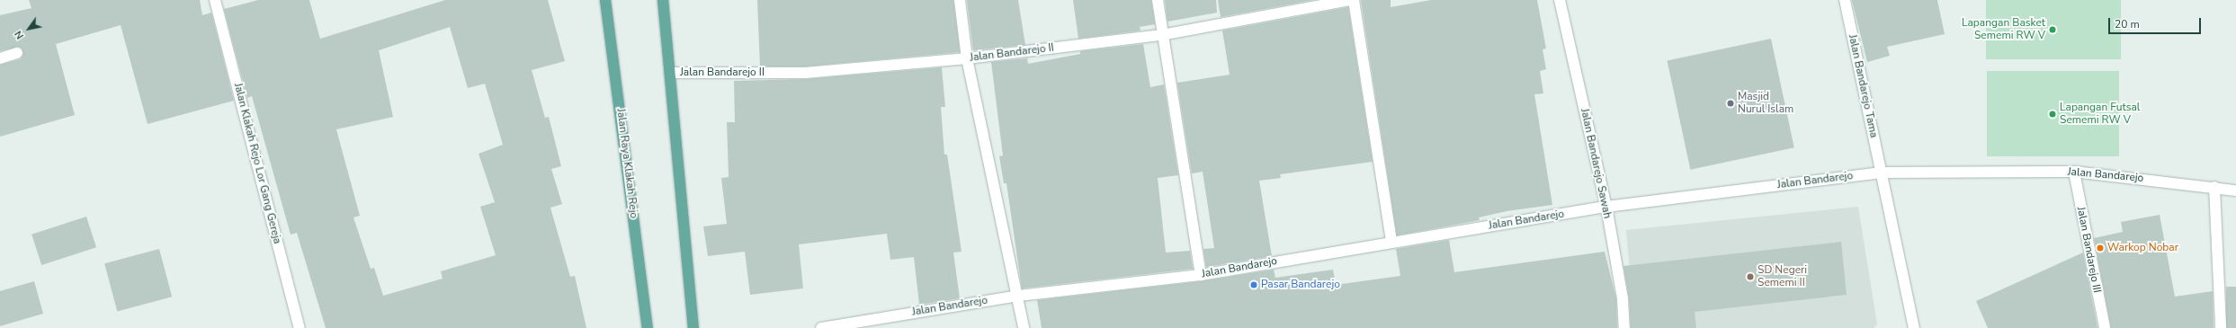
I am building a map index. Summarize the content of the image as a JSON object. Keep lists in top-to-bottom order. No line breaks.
{"streets":{"main road":["Jalan Raya Klakah Rejo"],"street":["Jalan Bandarejo II","Jalan Bandarejo Tama","Jalan Klakah Rejo Lor Gang Gereja","Jalan Bandarejo Sawah","Jalan Bandarejo","Jalan Bandarejo III"]},"crossings":[["Jalan Bandarejo Tama","Jalan Bandarejo"],["Jalan Bandarejo Sawah","Jalan Bandarejo"],["Jalan Bandarejo","Jalan Bandarejo III"]],"places":["Lapangan Basket Sememi RW V","Masjid Nurul Islam","Lapangan Futsal Sememi RW V","Warkop Nobar","SD Negeri Sememi II","Pasar Bandarejo"],"scale_bar":"20 m","north":"bottom left"}
